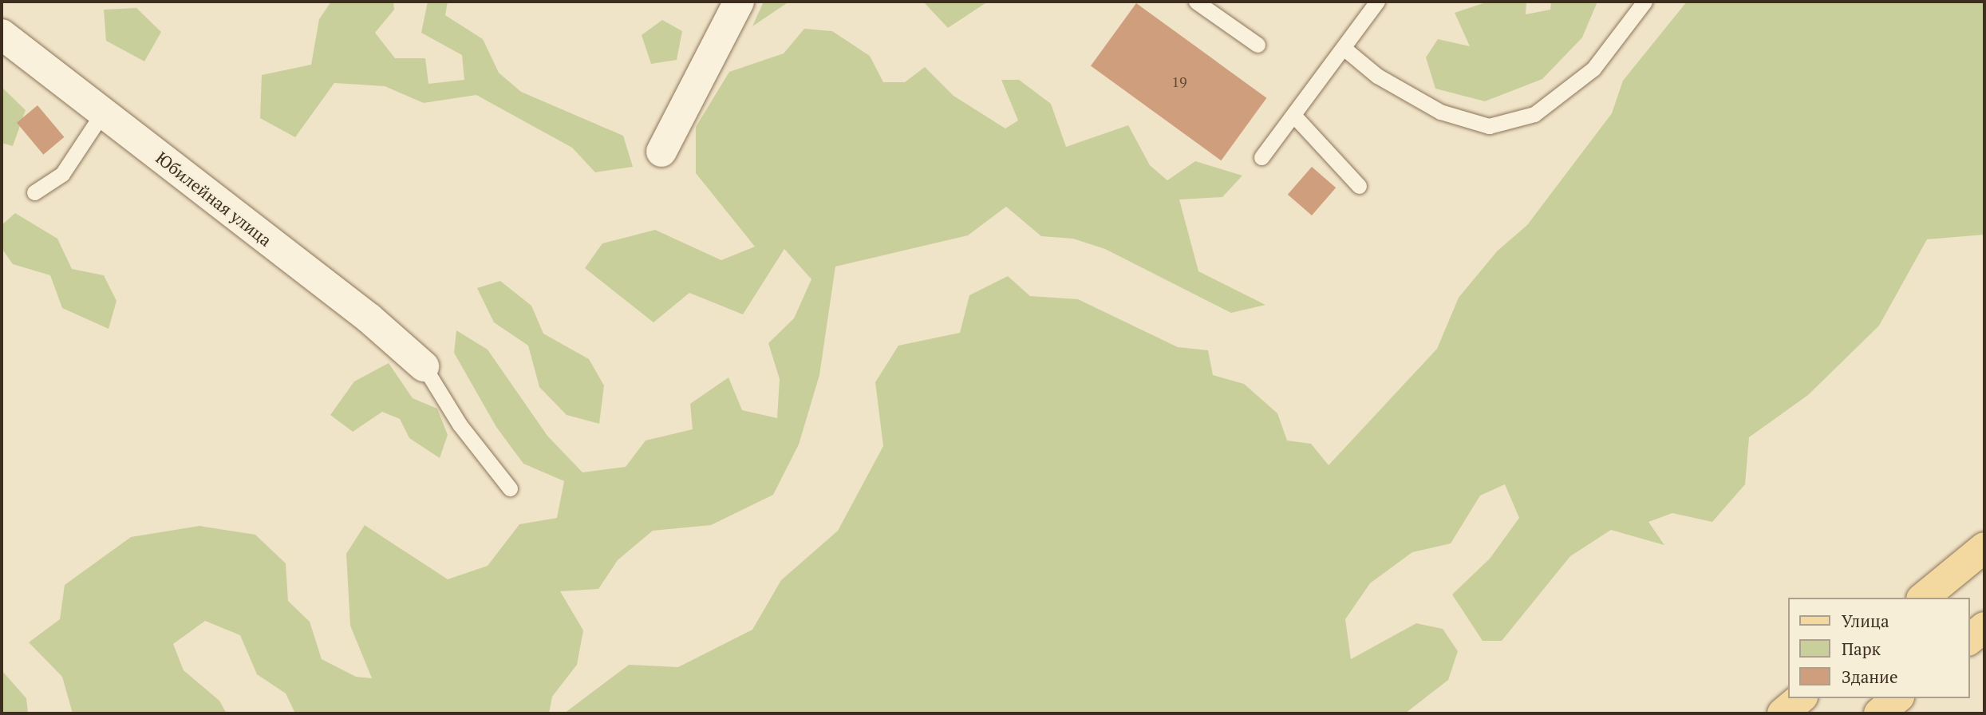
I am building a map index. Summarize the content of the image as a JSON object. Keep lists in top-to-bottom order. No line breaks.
{"streets":{"street":["Юбилейная улица"]},"house_numbers":["19"],"legend":["Улица","Парк","Здание"]}
